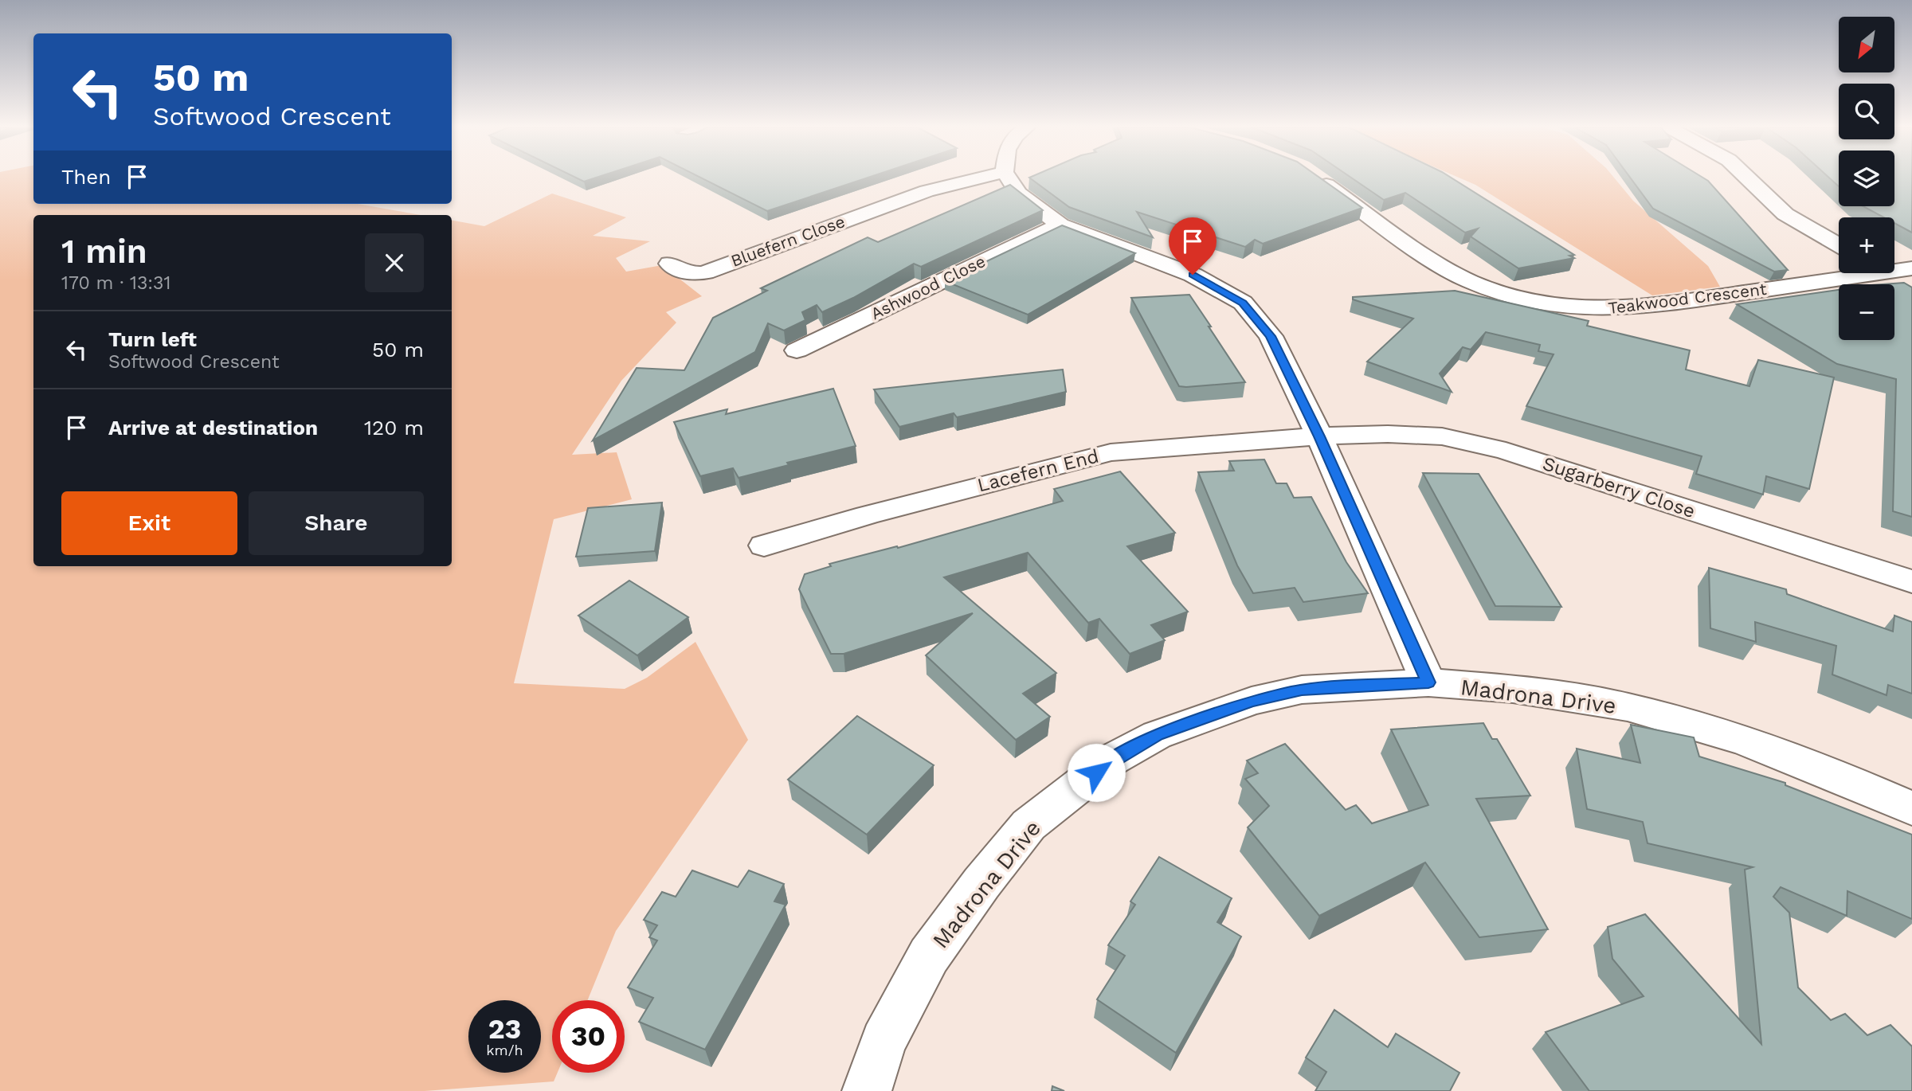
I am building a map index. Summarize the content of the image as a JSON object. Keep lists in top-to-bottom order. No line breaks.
{"streets":{"street":["Bluefern Close","Ashwood Close","Teakwood Crescent","Lacefern End","Sugarberry Close","Madrona Drive"]},"crossings":[["Lacefern End","Sugarberry Close"]],"north":"bottom left","page":{"map_buttons":["+","−"],"turn":["50 m","Softwood Crescent"],"then":"Then","heading":["1 min","170 m · 13:31"],"list":[{"name":"Turn left","note":"Softwood Crescent","value":"50 m"},{"name":"Arrive at destination","value":"120 m"}],"buttons":["Exit","Share"],"speed":"23 km/h","limit":"30"}}
